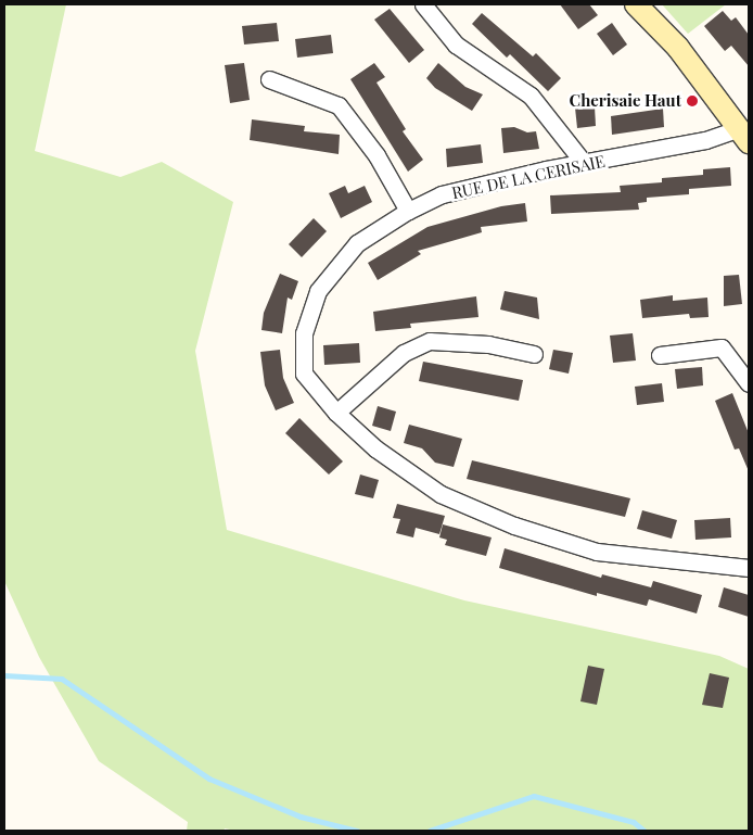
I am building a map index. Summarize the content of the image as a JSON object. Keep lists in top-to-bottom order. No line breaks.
{"streets":{"street":["RUE DE LA CERISAIE"]},"places":["Cherisaie Haut"]}
